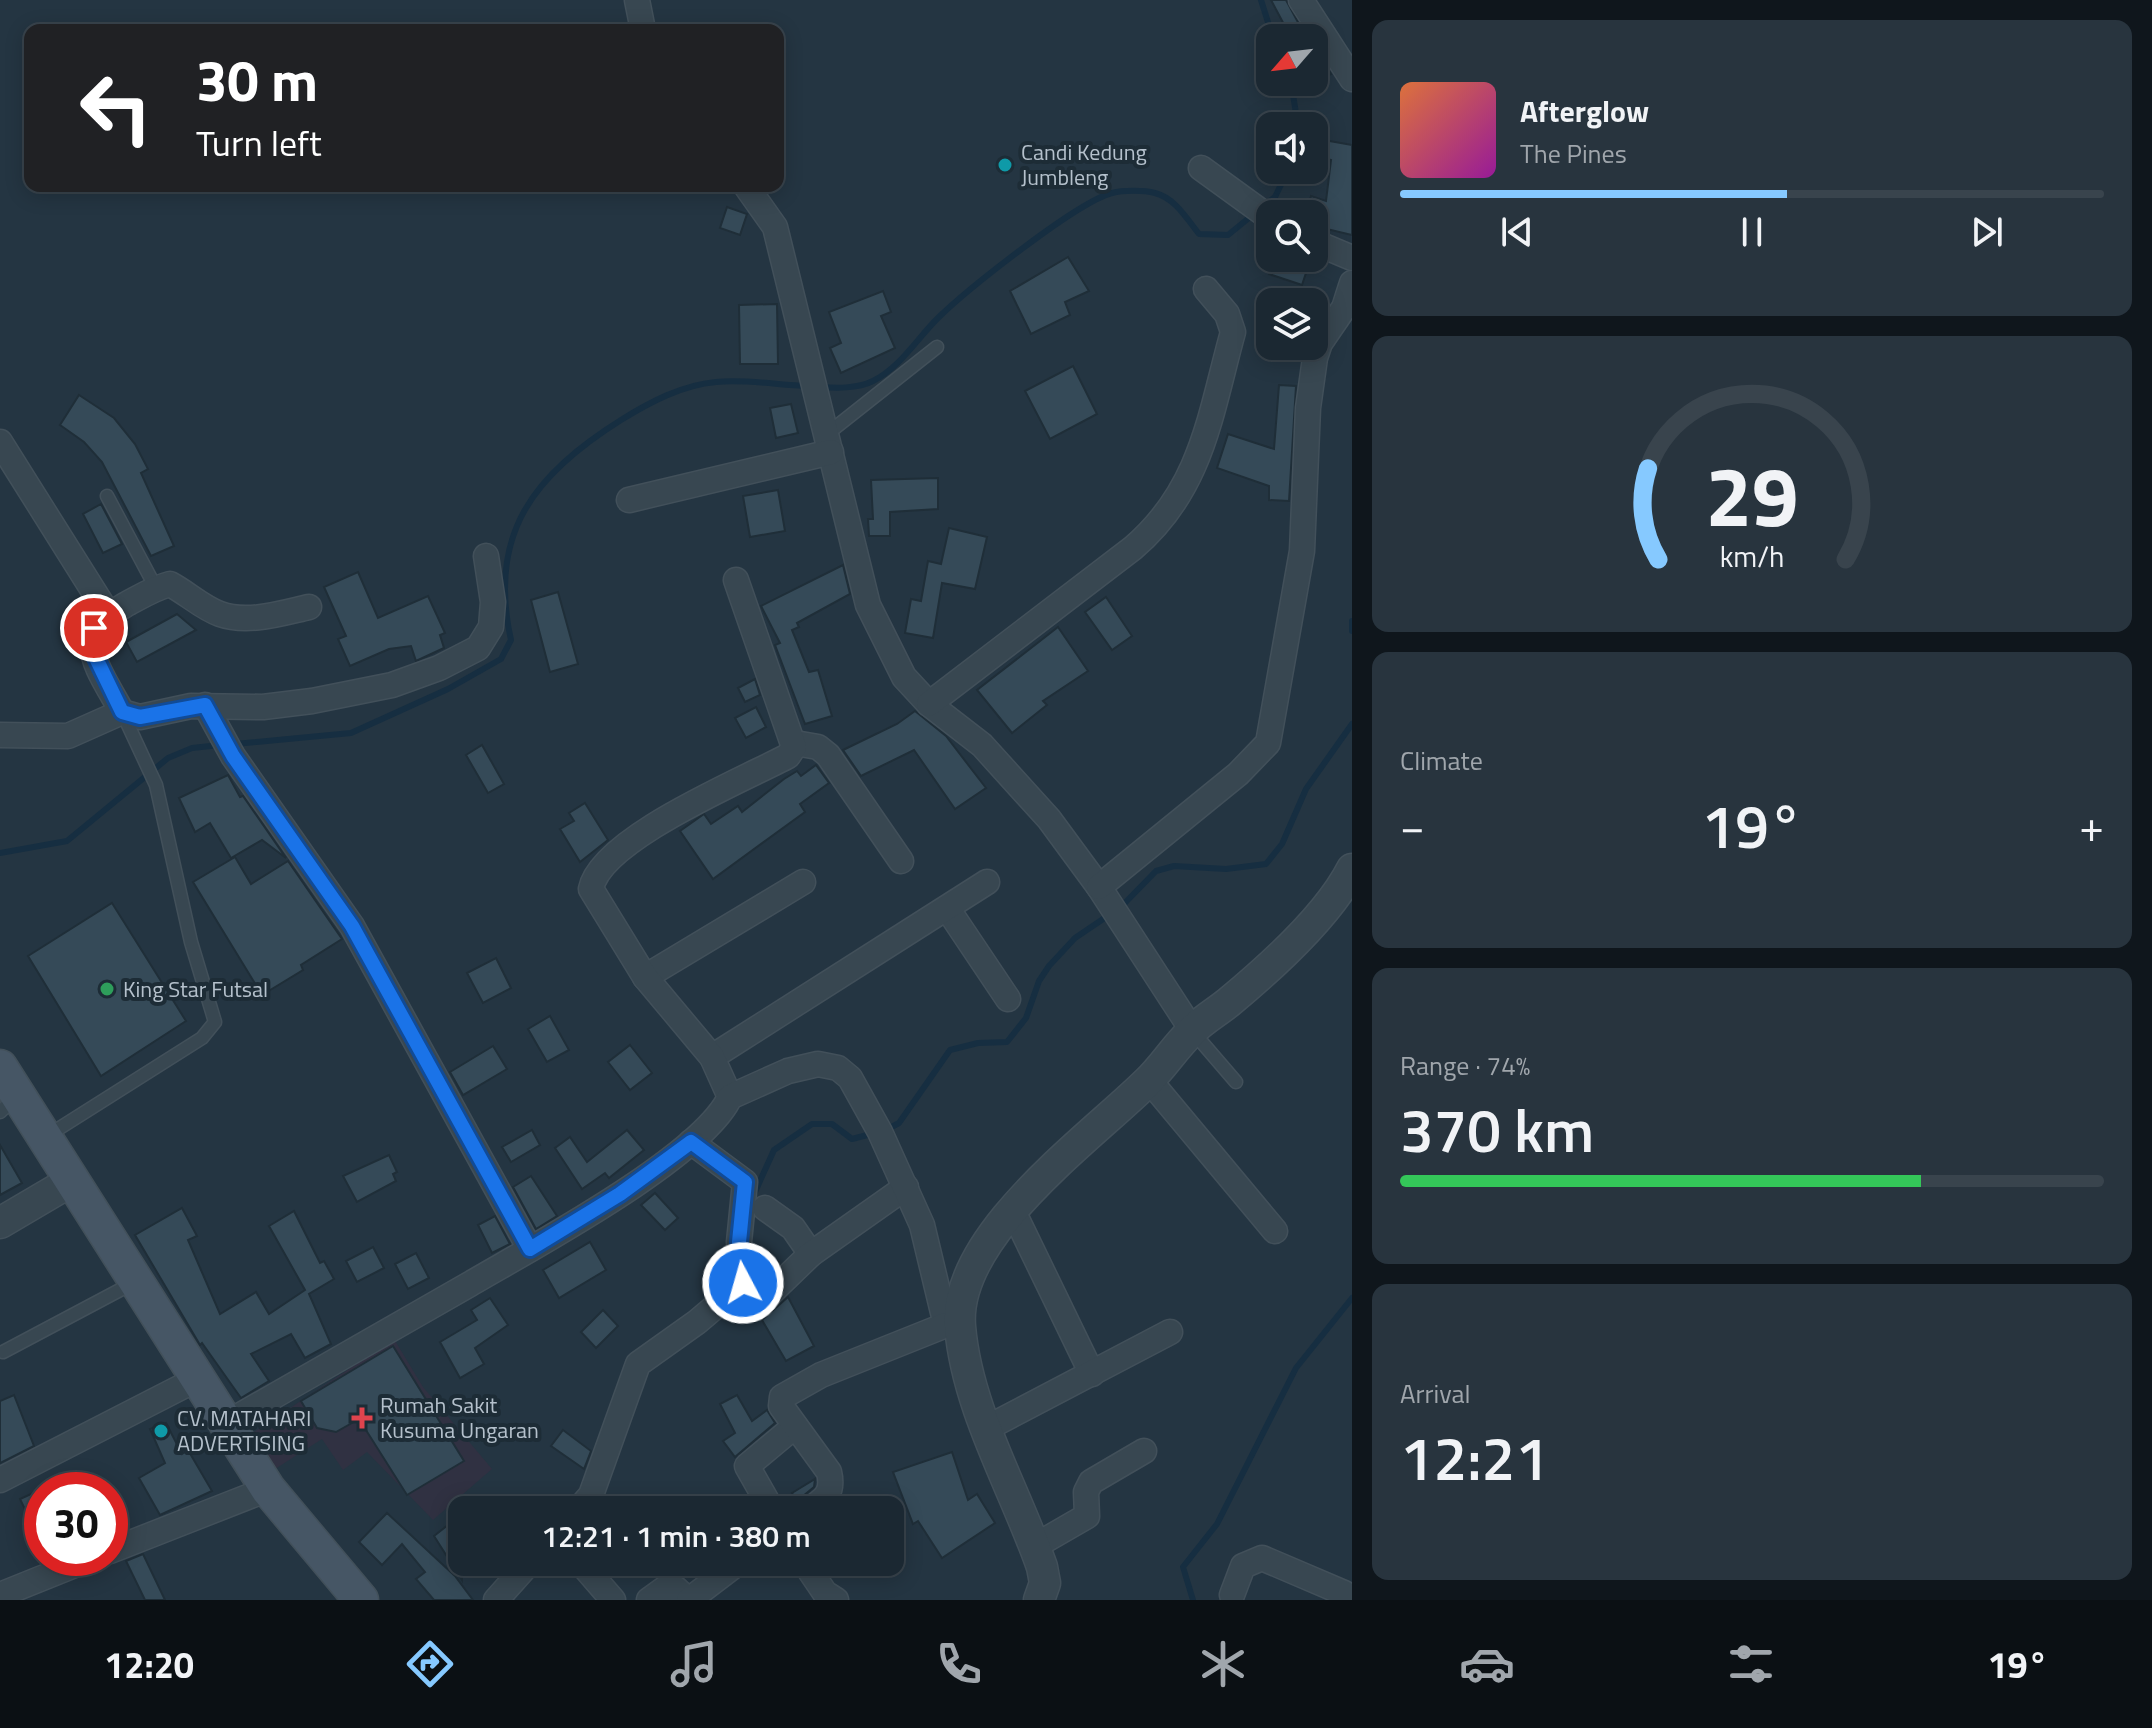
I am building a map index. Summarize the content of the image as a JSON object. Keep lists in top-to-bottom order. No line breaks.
{"places":{"other":["Candi Kedung Jumbleng","King Star Futsal","CV. MATAHARI ADVERTISING"],"health":["Rumah Sakit Kusuma Ungaran"]},"north":"bottom left","page":{"turn":["30 m","Turn left"],"song":["Afterglow","The Pines"],"tile":["Climate",["Range · 74%","370 km"],["Arrival","12:21"]],"heat":["−","19°","+"],"limit":"30","trip":"12:21 · 1 min · 380 m","tabs":["12:20","19°"],"gauge":["29","km/h"]}}
